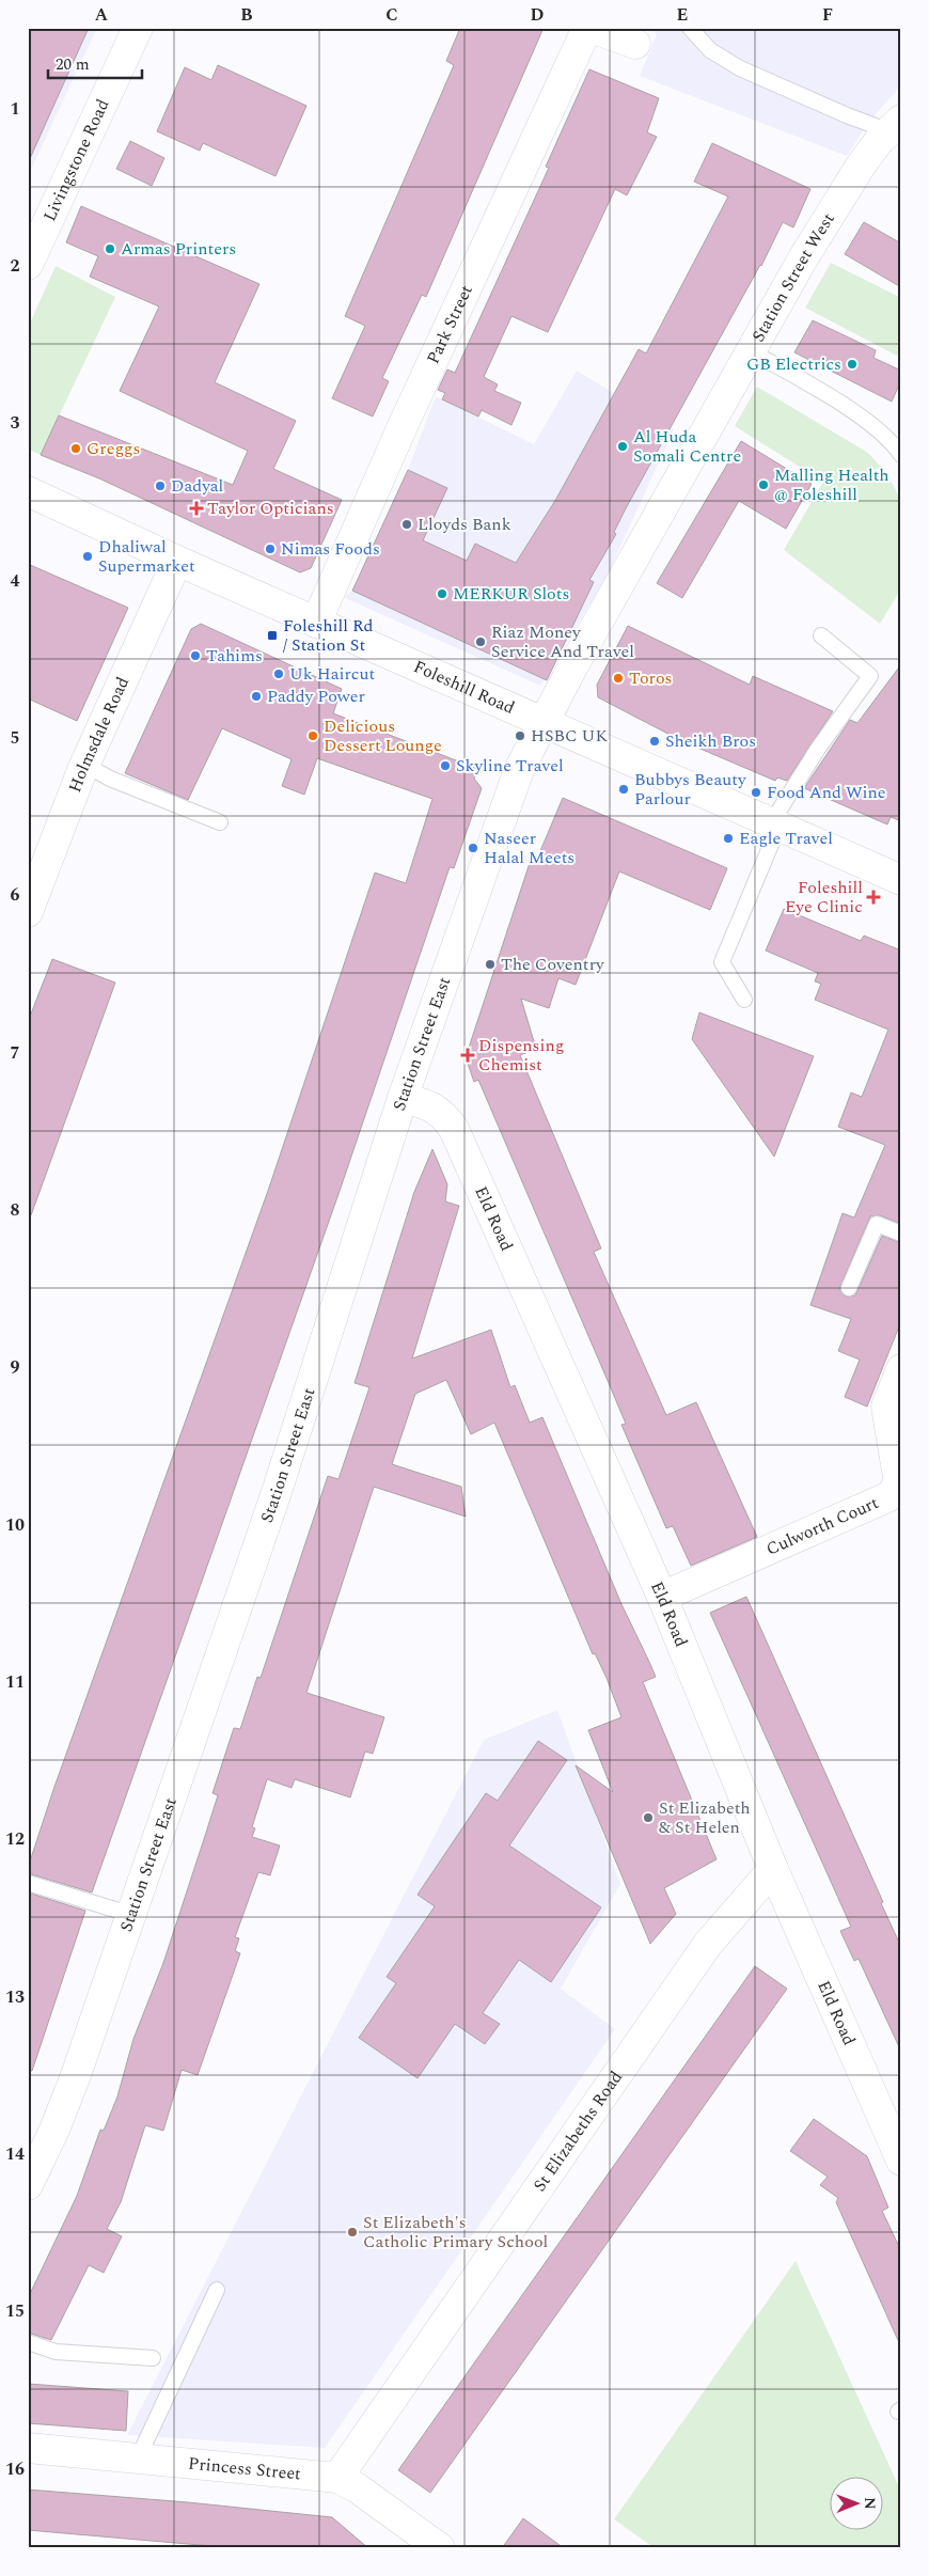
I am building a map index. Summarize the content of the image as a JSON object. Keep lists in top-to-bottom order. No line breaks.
{"streets":{"street":["Livingstone Road","Station Street West","Park Street","Foleshill Road","Holmsdale Road","Station Street East","Eld Road","Culworth Court","St Elizabeths Road","Princess Street"]},"crossings":[["Station Street West","Foleshill Road"],["Station Street West","Station Street East"],["Park Street","Foleshill Road"],["Foleshill Road","Holmsdale Road"],["Foleshill Road","Station Street East"],["Station Street East","Eld Road"],["Eld Road","Culworth Court"],["Eld Road","St Elizabeths Road"],["St Elizabeths Road","Princess Street"]],"places":{"other":["Armas Printers","GB Electrics","Al Huda Somali Centre","Greggs","Malling Health @ Foleshill","Dadyal","Lloyds Bank","Nimas Foods","Dhaliwal Supermarket","MERKUR Slots","Riaz Money Service And Travel","Tahims","Uk Haircut","Toros","Paddy Power","Delicious Dessert Lounge","HSBC UK","Sheikh Bros","Skyline Travel","Bubbys Beauty Parlour","Food And Wine","Eagle Travel","Naseer Halal Meets","The Coventry","St Elizabeth & St Helen","St Elizabeth's Catholic Primary School"],"health":["Taylor Opticians","Foleshill Eye Clinic","Dispensing Chemist"],"transit":["Foleshill Rd / Station St"]},"scale_bar":"20 m","north":"right","grid":{"columns":["A","B","C","D","E","F"],"rows":["1","2","3","4","5","6","7","8","9","10","11","12","13","14","15","16"]}}
